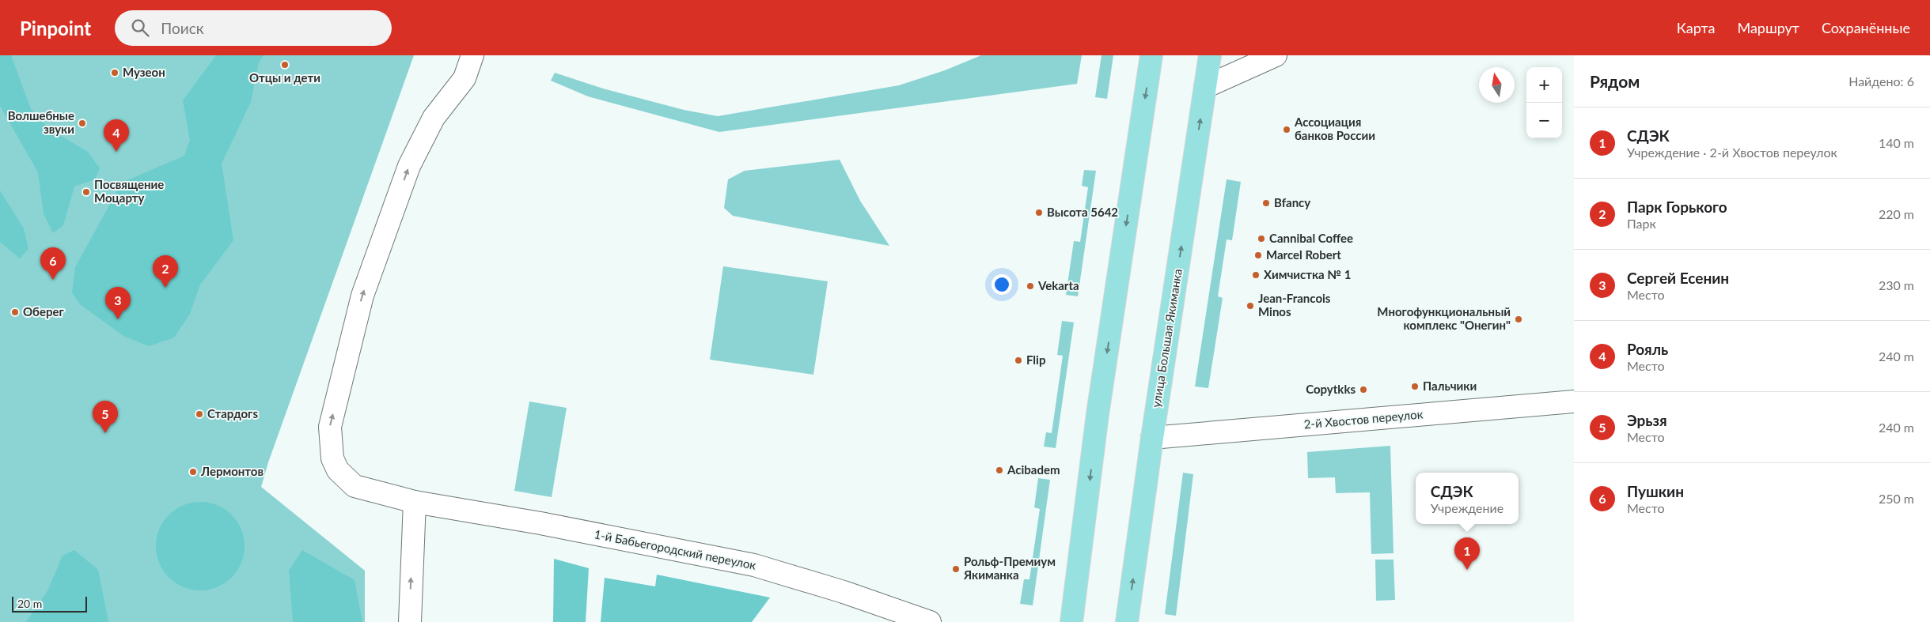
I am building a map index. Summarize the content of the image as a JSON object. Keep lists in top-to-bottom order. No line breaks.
{"streets":{"main road":["улица Большая Якиманка"],"street":["2-й Хвостов переулок","1-й Бабьегородский переулок"]},"crossings":[["улица Большая Якиманка","2-й Хвостов переулок"]],"one_way":["1-й Бабьегородский переулок"],"places":["Отцы и дети","Музеон","Волшебные звуки","Ассоциация банков России","Посвящение Моцарту","Bfancy","Высота 5642","Cannibal Coffee","Marcel Robert","Химчистка № 1","Vekarta","Jean-Francois Minos","Оберег","Многофункциональный комплекс \"Онегин\"","Flip","Пальчики","Copytkks","Стардогs","Acibadem","Лермонтов","Рольф-Премиум Якиманка"],"scale_bar":"20 m","north":"top","page":{"header":"Pinpoint","search":"Поиск","nav":["Карта","Маршрут","Сохранённые"],"heading":["Рядом","Найдено: 6"],"map_buttons":["+","−"],"list":[{"mark":"1","name":"СДЭК","note":"Учреждение · 2-й Хвостов переулок","value":"140 m"},{"mark":"2","name":"Парк Горького","note":"Парк","value":"220 m"},{"mark":"3","name":"Сергей Есенин","note":"Место","value":"230 m"},{"mark":"4","name":"Рояль","note":"Место","value":"240 m"},{"mark":"5","name":"Эрьзя","note":"Место","value":"240 m"},{"mark":"6","name":"Пушкин","note":"Место","value":"250 m"}],"pins":["4","6","2","3","5","1"],"popup":["СДЭК","Учреждение"],"scale":"20 m"}}
